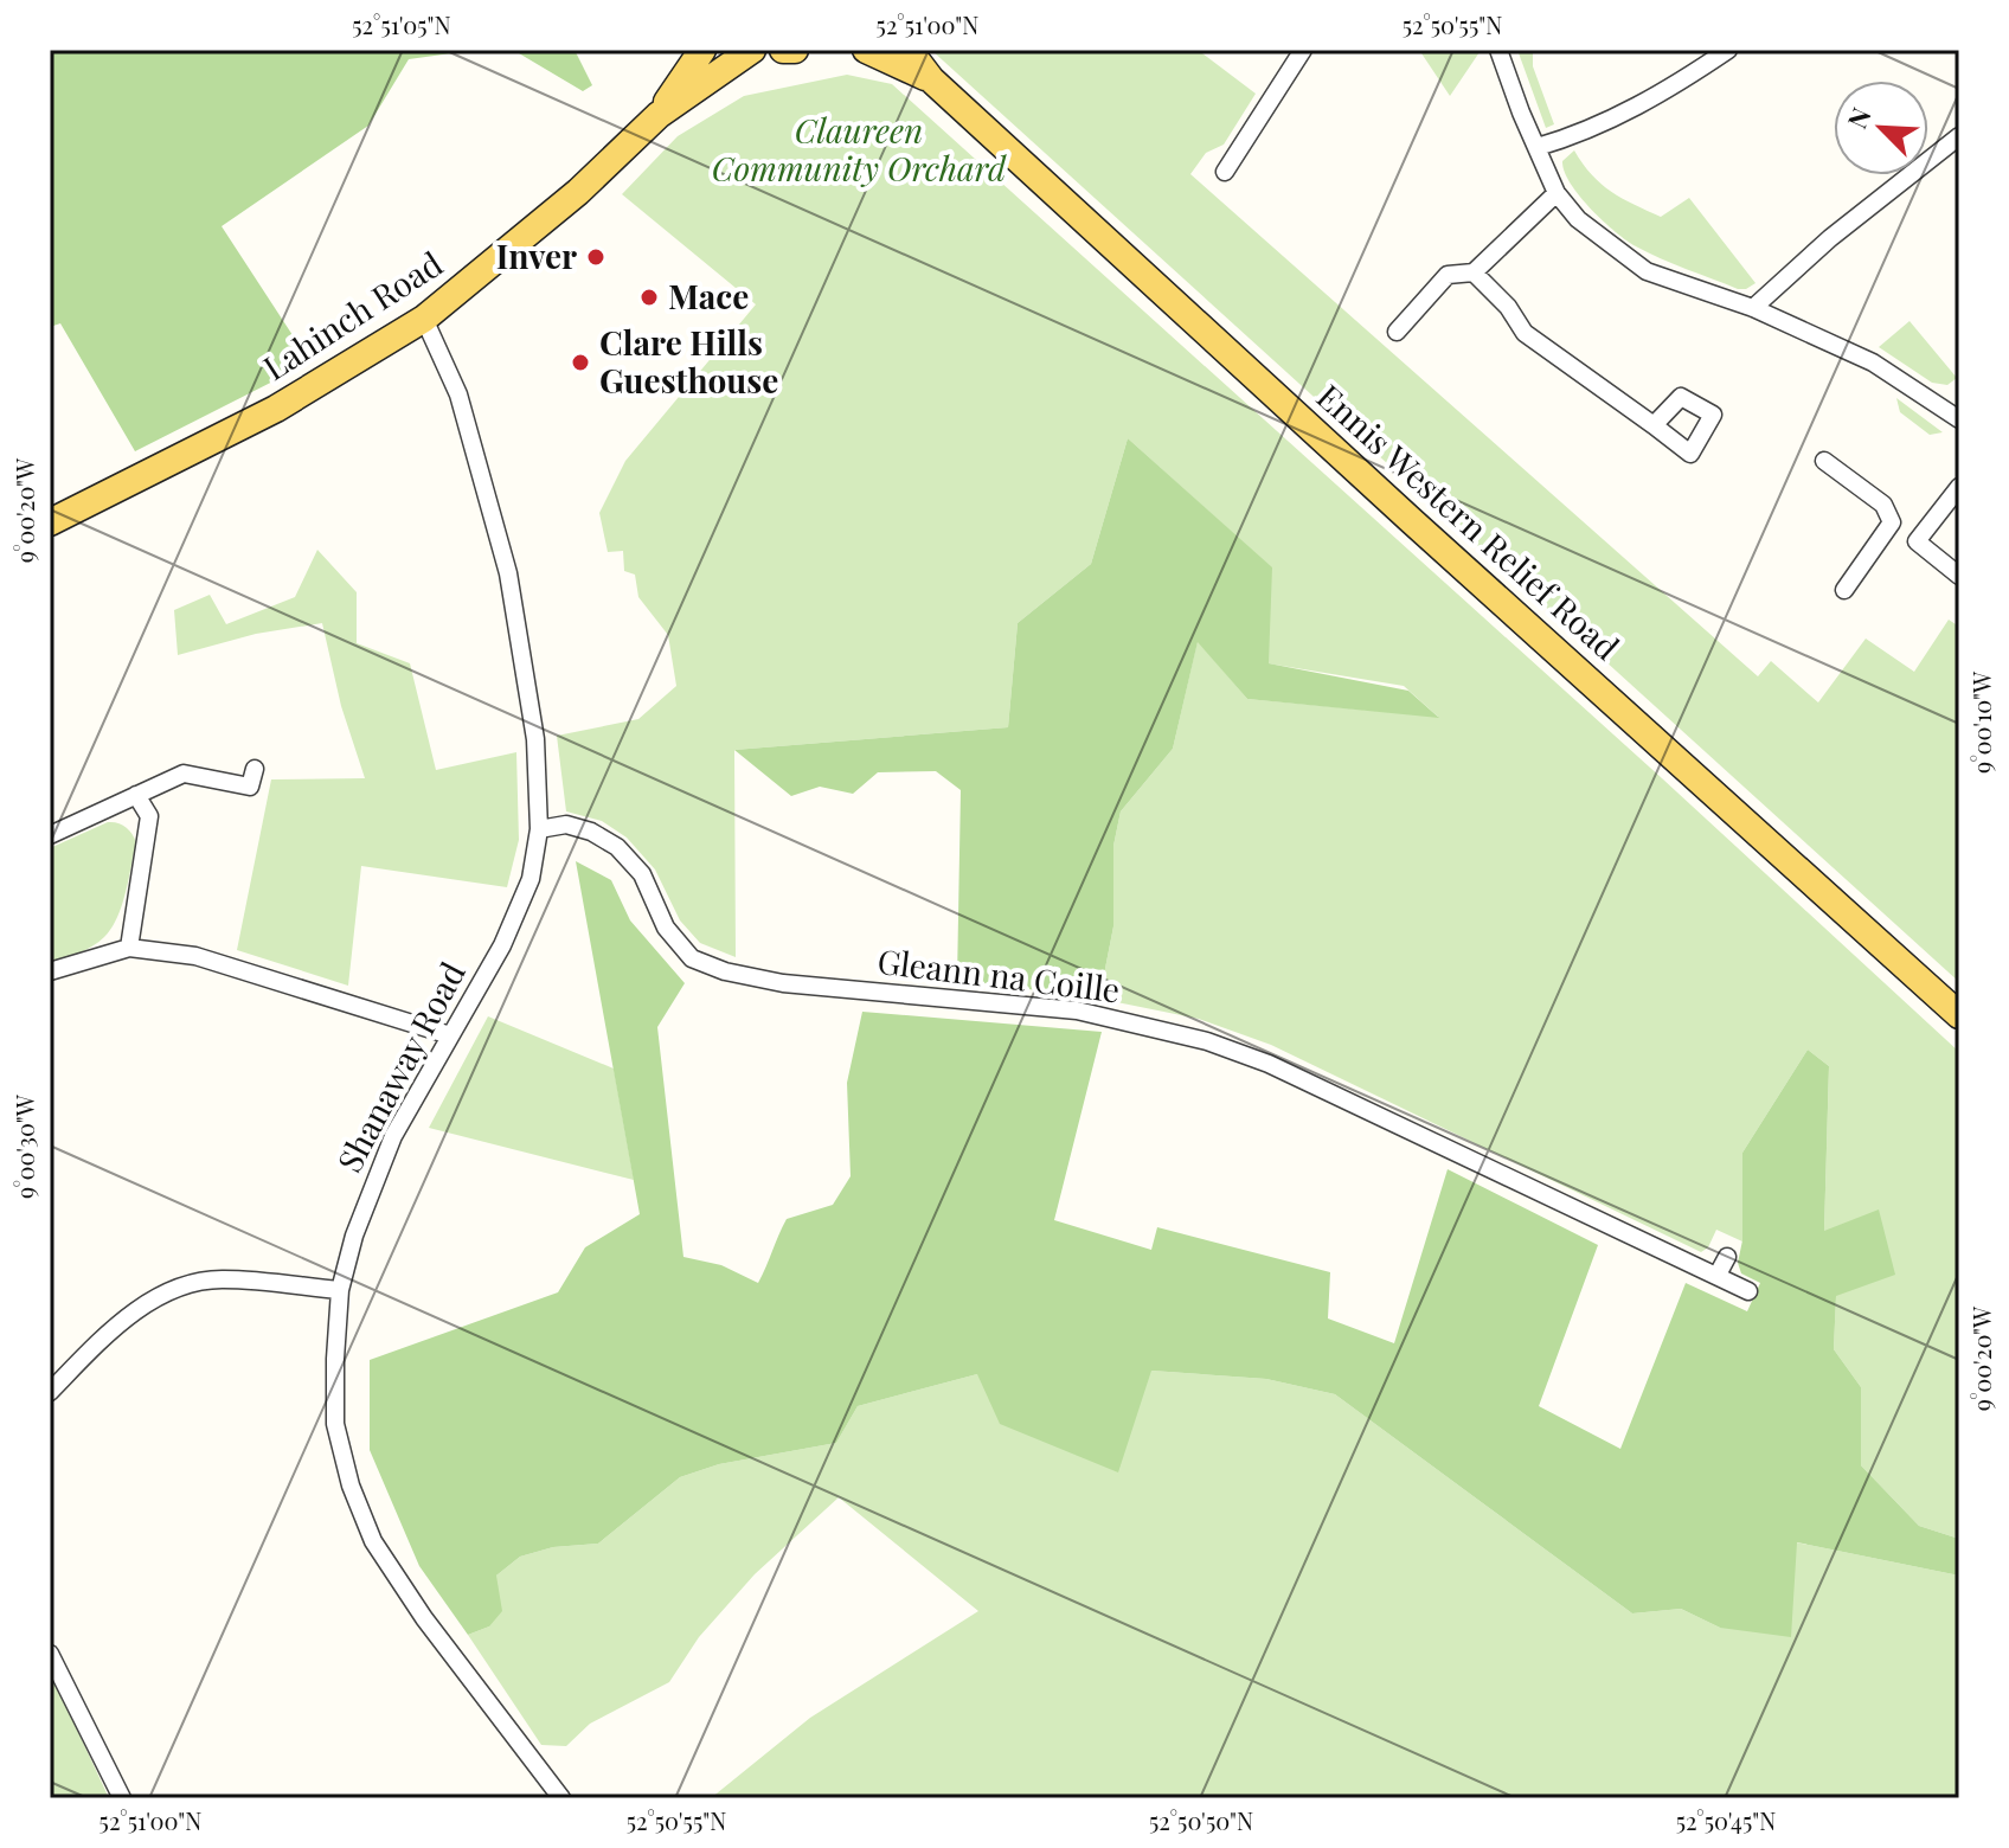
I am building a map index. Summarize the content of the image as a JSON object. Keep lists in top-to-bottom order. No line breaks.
{"streets":{"main road":["Lahinch Road","Ennis Western Relief Road"],"street":["Gleann na Coille","Shanaway Road"]},"crossings":[["Lahinch Road","Shanaway Road"],["Gleann na Coille","Shanaway Road"]],"parks":["Claureen Community Orchard"],"places":["Inver","Mace","Clare Hills Guesthouse"],"north":"top left","coordinates":["52°51'05\"N","52°51'00\"N","52°50'55\"N","9°00'20\"W","9°00'10\"W","9°00'30\"W","52°50'50\"N","52°50'45\"N"]}
